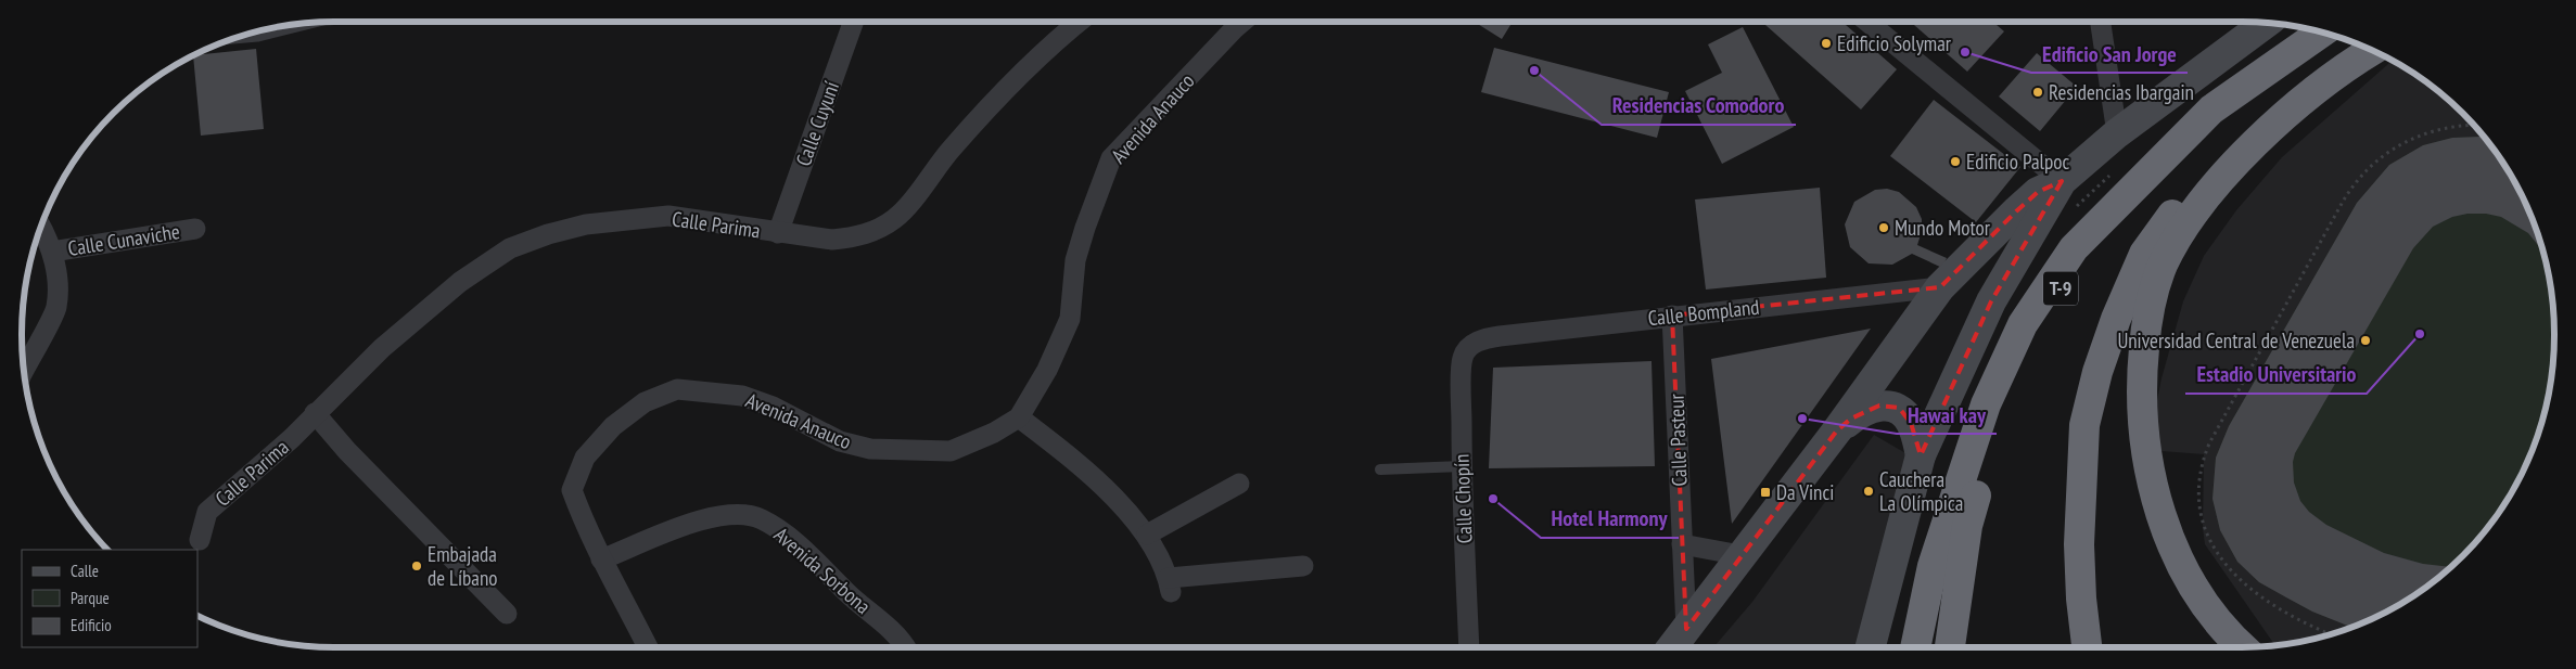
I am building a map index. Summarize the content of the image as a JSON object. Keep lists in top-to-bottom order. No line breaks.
{"streets":{"highway":["T-9"],"street":["Avenida Anauco","Calle Cuyuní","Calle Parima","Calle Cunaviche","Calle Bompland","Calle Pasteur","Calle Chopín","Avenida Sorbona"]},"crossings":[["Avenida Anauco","Avenida Sorbona"],["Calle Cuyuní","Calle Parima"],["Calle Bompland","Calle Pasteur"],["Calle Bompland","Calle Chopín"]],"places":{"other":["Edificio Solymar","Edificio San Jorge","Residencias Comodoro","Residencias Ibargain","Edificio Palpoc","Mundo Motor","Estadio Universitario","Universidad Central de Venezuela","Hawai kay","Cauchera La Olímpica","Hotel Harmony","Embajada de Líbano"],"transit":["Da Vinci"]},"legend":["Calle","Parque","Edificio"]}
